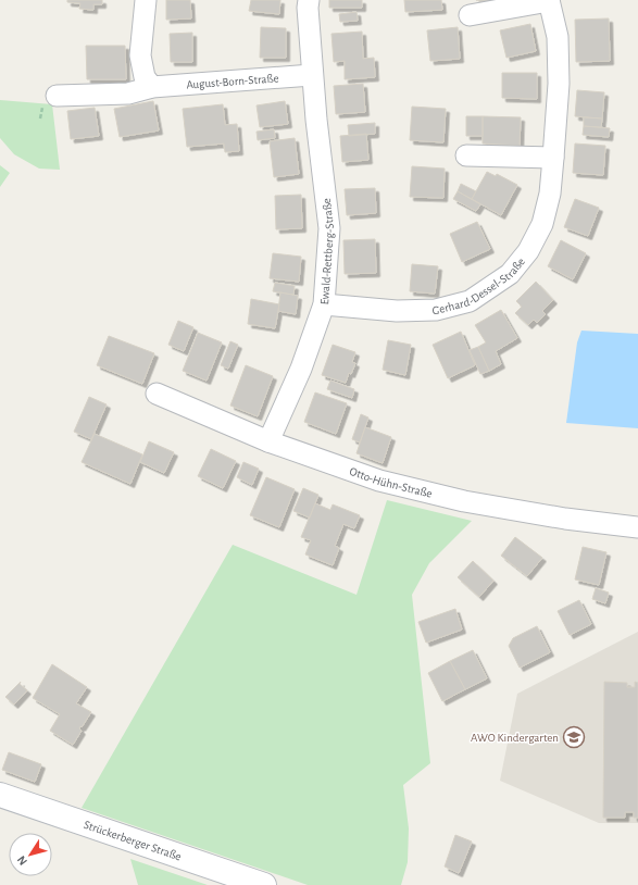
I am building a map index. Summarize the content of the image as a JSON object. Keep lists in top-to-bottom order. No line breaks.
{"streets":{"main road":["Strückerberger Straße"],"street":["August-Born-Straße","Ewald-Rettberg-Straße","Gerhard-Dessel-Straße","Otto-Hühn-Straße"]},"crossings":[["August-Born-Straße","Ewald-Rettberg-Straße"],["Ewald-Rettberg-Straße","Gerhard-Dessel-Straße"],["Ewald-Rettberg-Straße","Otto-Hühn-Straße"]],"places":{"school or university":["AWO Kindergarten"]},"north":"bottom left"}
